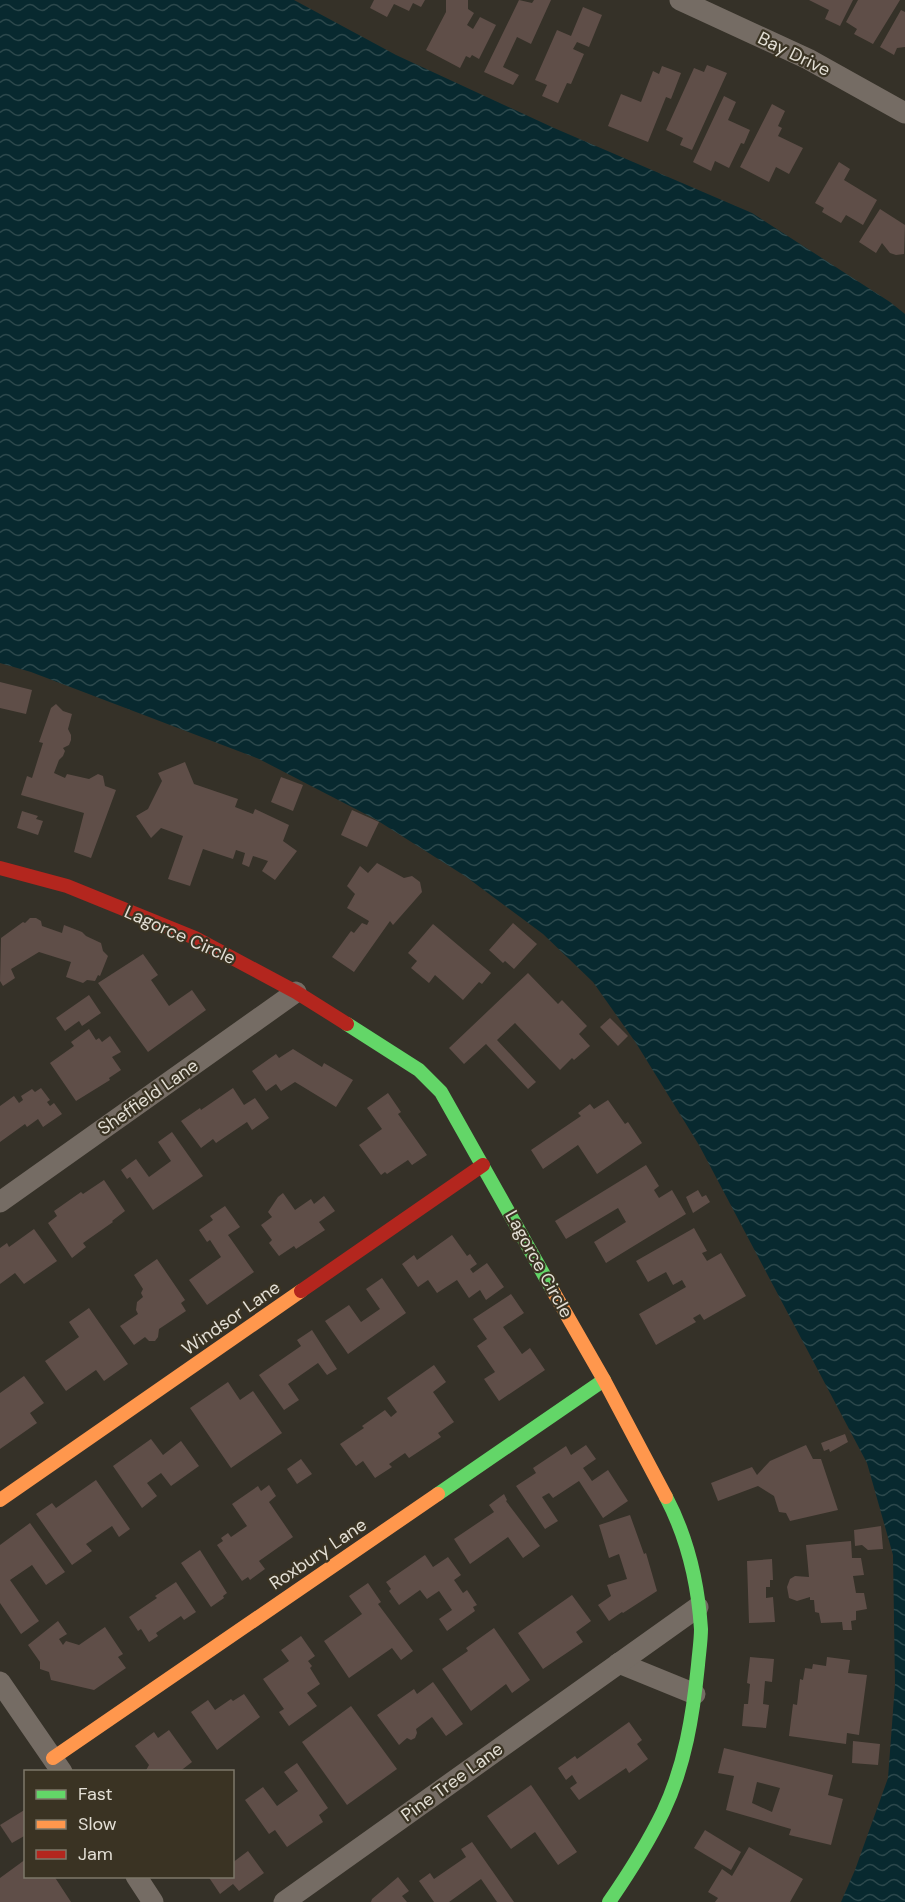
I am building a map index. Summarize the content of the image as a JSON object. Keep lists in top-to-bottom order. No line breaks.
{"streets":{"street":["Bay Drive","Lagorce Circle","Sheffield Lane","Windsor Lane","Roxbury Lane","Pine Tree Lane"]},"crossings":[["Lagorce Circle","Sheffield Lane"],["Lagorce Circle","Windsor Lane"],["Lagorce Circle","Roxbury Lane"],["Lagorce Circle","Pine Tree Lane"]],"legend":["Fast","Slow","Jam"]}
